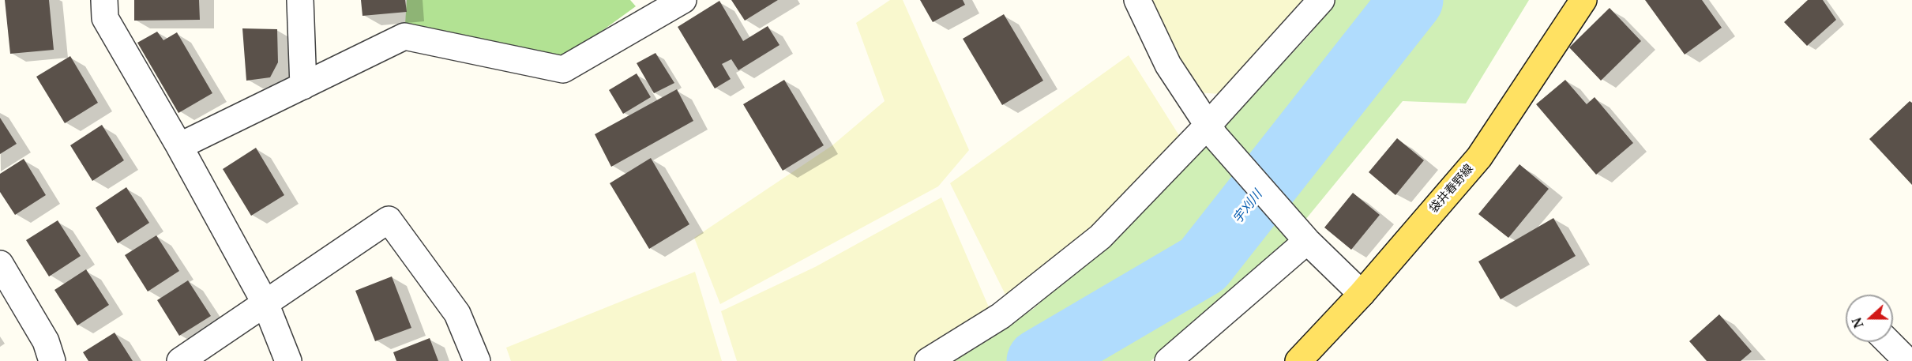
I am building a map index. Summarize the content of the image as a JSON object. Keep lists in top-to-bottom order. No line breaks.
{"streets":{"main road":["袋井春野線"]},"water":["宇刈川"],"north":"left"}
